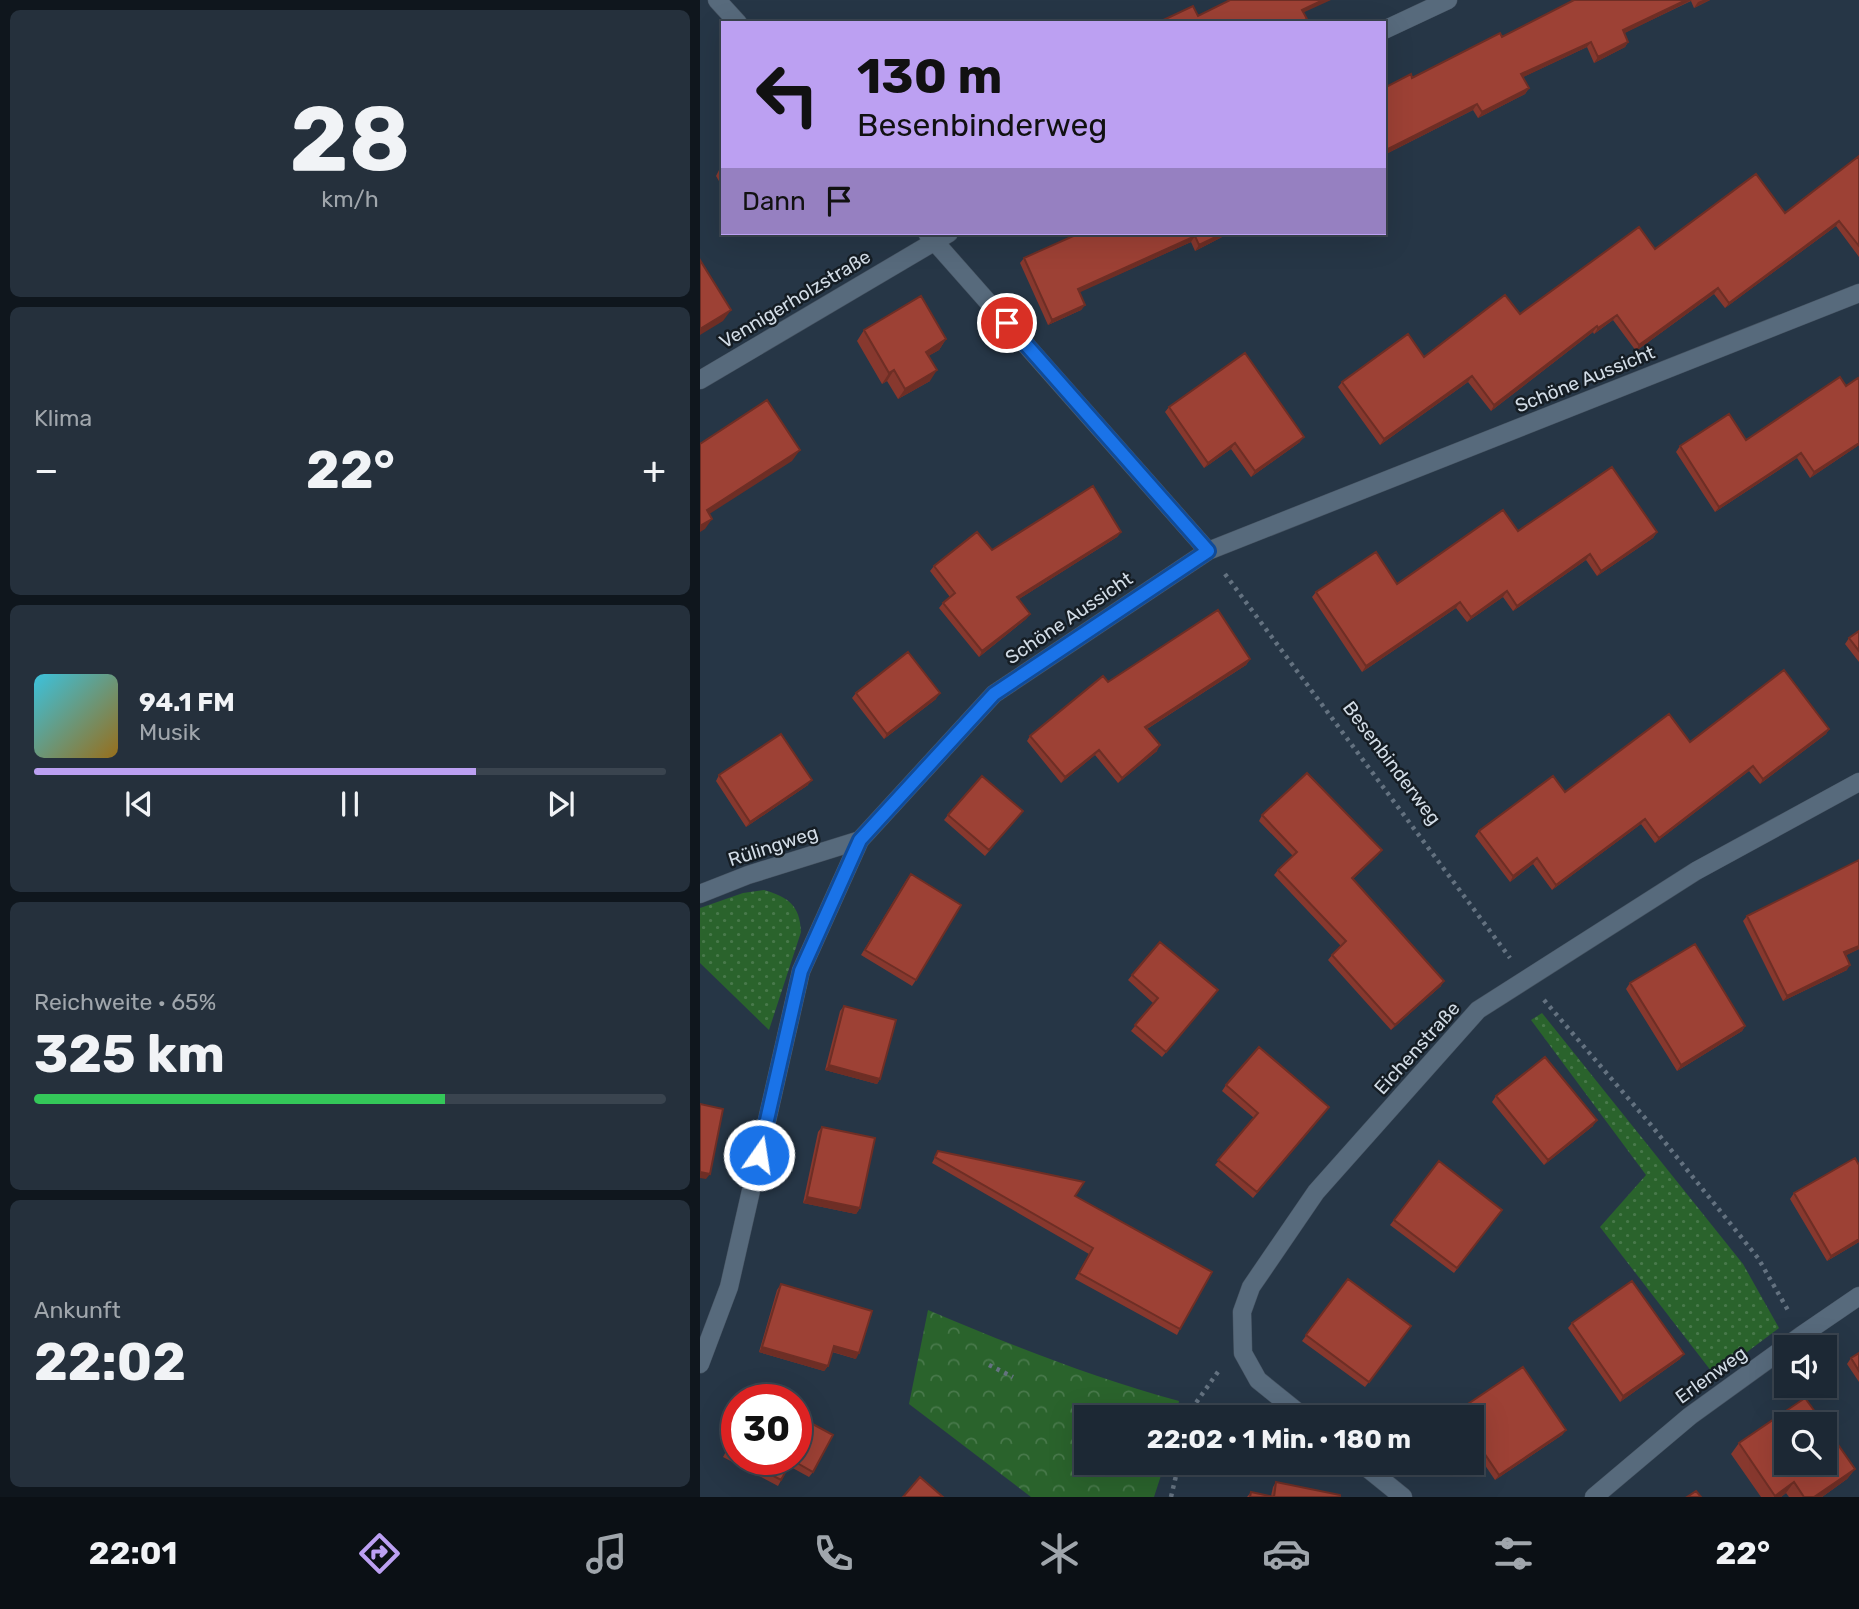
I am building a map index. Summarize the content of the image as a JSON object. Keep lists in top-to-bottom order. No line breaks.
{"streets":{"street":["Vennigerholzstraße","Schöne Aussicht","Rülingweg","Eichenstraße","Erlenweg"],"path":["Besenbinderweg"]},"crossings":[["Schöne Aussicht","Besenbinderweg"],["Schöne Aussicht","Rülingweg"],["Besenbinderweg","Eichenstraße"],["Besenbinderweg","Erlenweg"]],"page":{"tile":[["28","km/h"],"Klima",["Reichweite · 65%","325 km"],["Ankunft","22:02"]],"turn":["130 m","Besenbinderweg"],"then":"Dann","heat":["−","22°","+"],"song":["94.1 FM","Musik"],"limit":"30","trip":"22:02 · 1 Min. · 180 m","tabs":["22:01","22°"]}}
